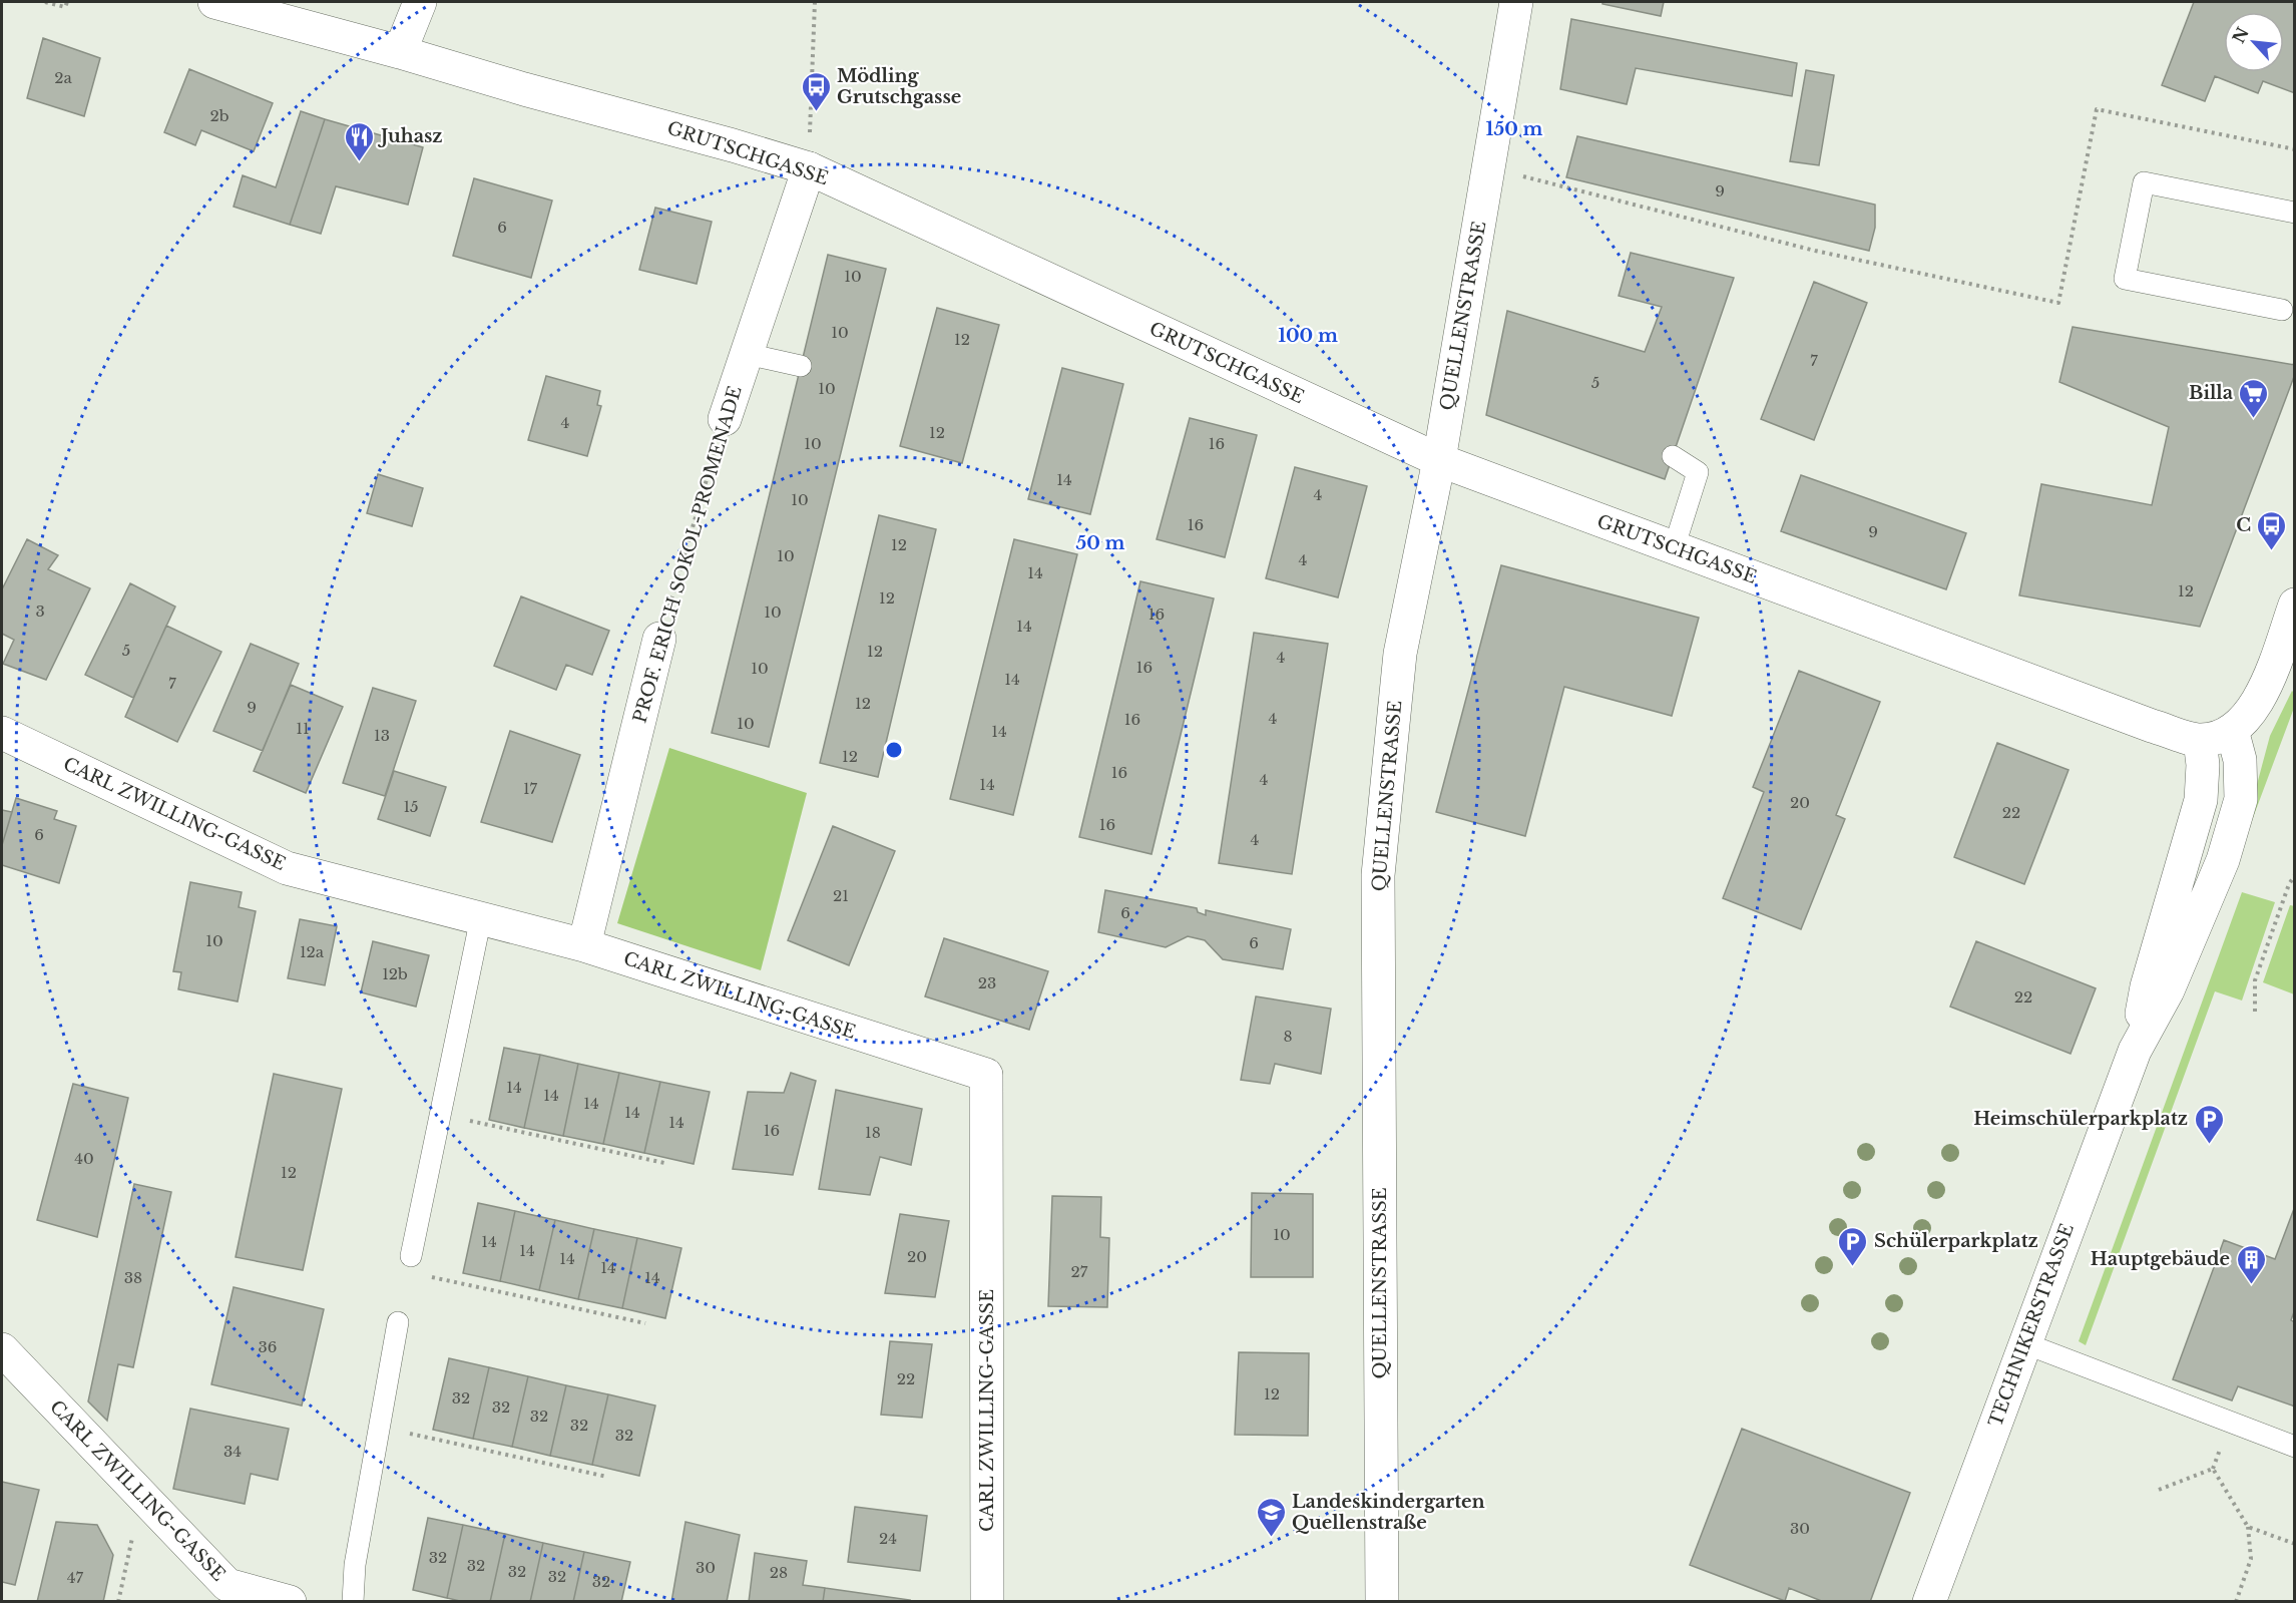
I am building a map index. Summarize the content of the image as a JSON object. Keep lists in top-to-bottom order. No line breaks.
{"streets":{"street":["GRUTSCHGASSE","QUELLENSTRASSE","PROF. ERICH SOKOL-PROMENADE","CARL ZWILLING-GASSE","TECHNIKERSTRASSE"]},"crossings":[["GRUTSCHGASSE","QUELLENSTRASSE"],["GRUTSCHGASSE","PROF. ERICH SOKOL-PROMENADE"],["GRUTSCHGASSE","TECHNIKERSTRASSE"],["PROF. ERICH SOKOL-PROMENADE","CARL ZWILLING-GASSE"]],"places":{"bus stop":["Mödling Grutschgasse","C"],"restaurant":["Juhasz"],"supermarket":["Billa"],"parking":["Heimschülerparkplatz","Schülerparkplatz"],"building":["Hauptgebäude"],"school or university":["Landeskindergarten Quellenstraße"]},"house_numbers":["2a","2b","9","6","10","10","12","7","5","10","4","12","10","16","14","4","10","16","9","12","10","4","14","12","12","3","10","16","14","5","12","4","16","10","14","7","12","9","4","16","10","11","14","13","12","16","4","14","17","20","15","22","16","6","4","21","6","10","6","12a","12b","23","22","8","14","14","14","14","14","16","18","40","12","10","14","14","20","14","14","27","38","14","36","22","12","32","32","32","32","32","34","30","24","32","32","30","32","28","32","47","32"],"north":"top left","rings":["150 m","100 m","50 m"]}
